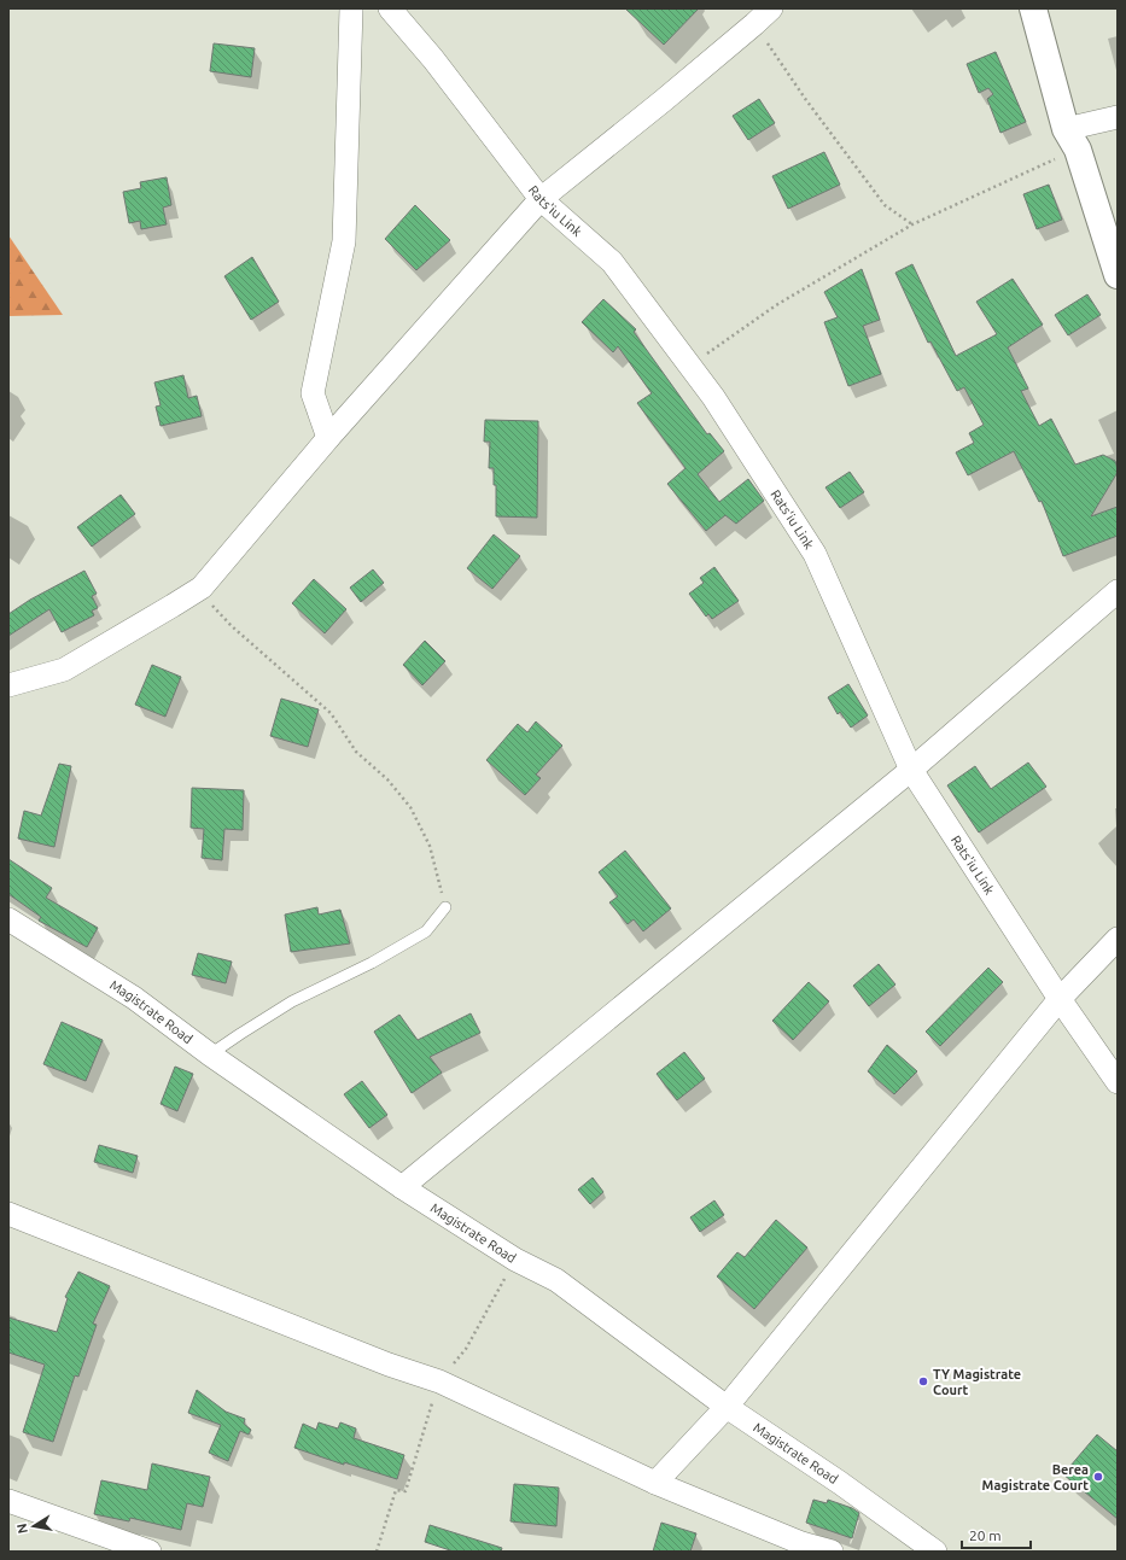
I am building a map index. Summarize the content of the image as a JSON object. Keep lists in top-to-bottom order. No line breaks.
{"streets":{"street":["Rats'iu Link","Magistrate Road"]},"places":["TY Magistrate Court","Berea Magistrate Court"],"scale_bar":"20 m","north":"left"}
